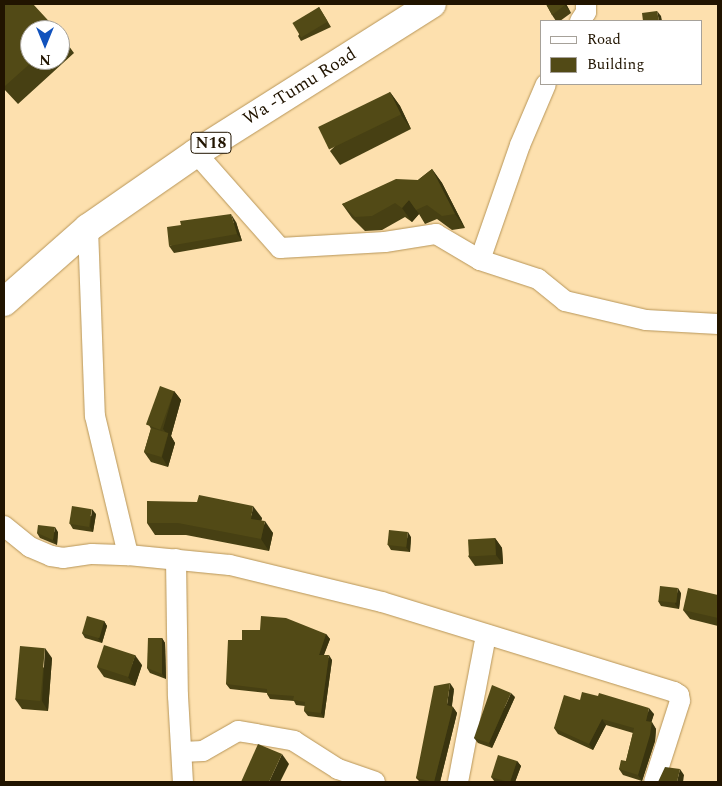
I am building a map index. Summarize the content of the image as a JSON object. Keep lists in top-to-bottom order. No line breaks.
{"streets":{"highway":["Wa -Tumu Road","N18"]},"legend":["Road","Building"],"north":"bottom"}
